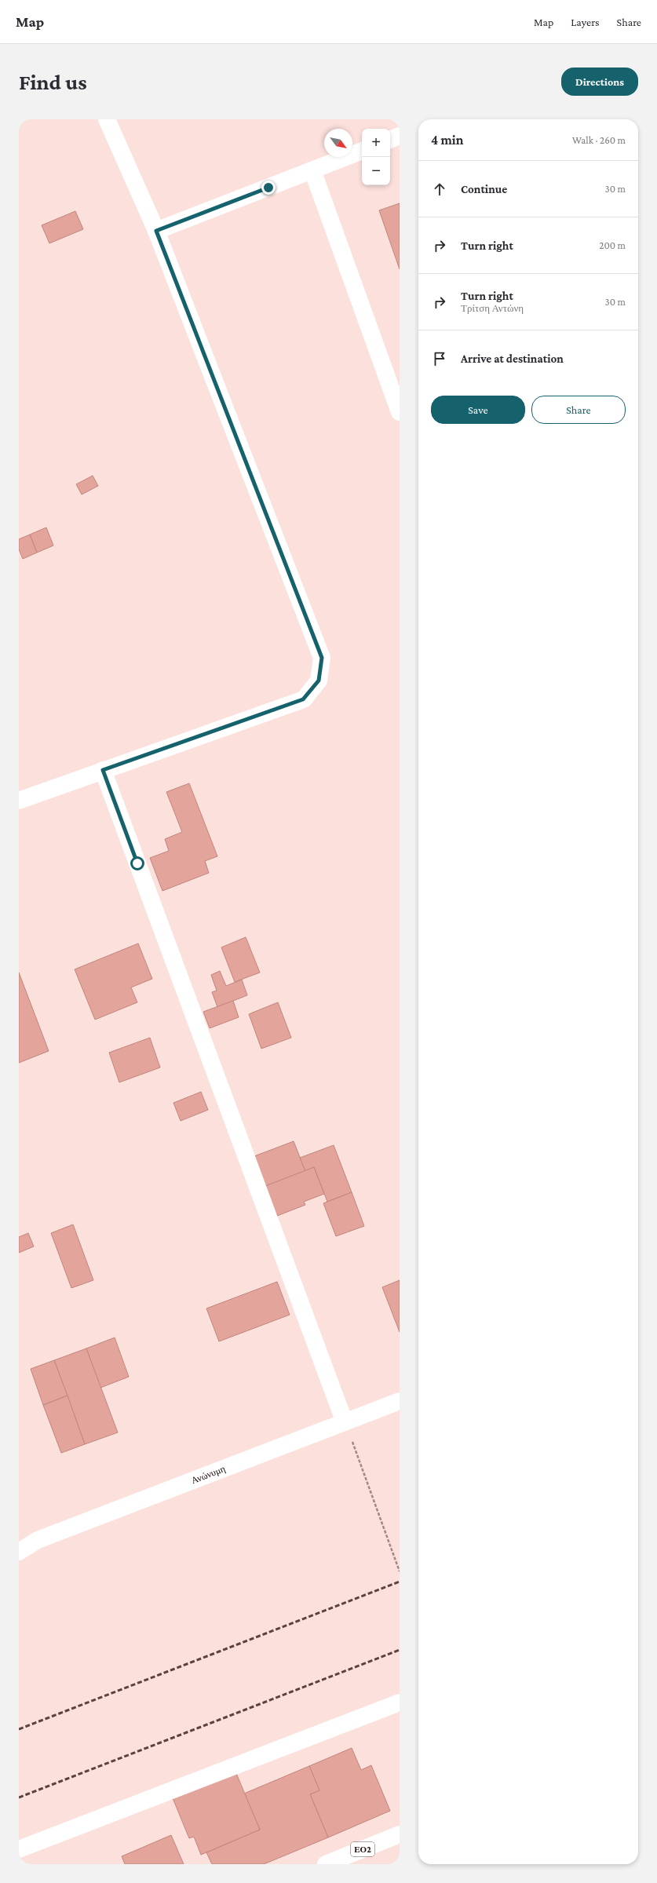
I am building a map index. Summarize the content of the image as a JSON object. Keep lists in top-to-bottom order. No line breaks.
{"streets":{"street":["Ανώνυμη","ΕΟ2"]},"north":"bottom right","page":{"header":"Map","nav":["Map","Layers","Share"],"buttons":["Directions",["Save","Share"]],"title":"Find us","heading":["4 min","Walk · 260 m"],"map_buttons":["+","−"],"list":[["Continue","30 m"],["Turn right","200 m"],["Turn right","Τρίτση Αντώνη","30 m"],"Arrive at destination"]}}
